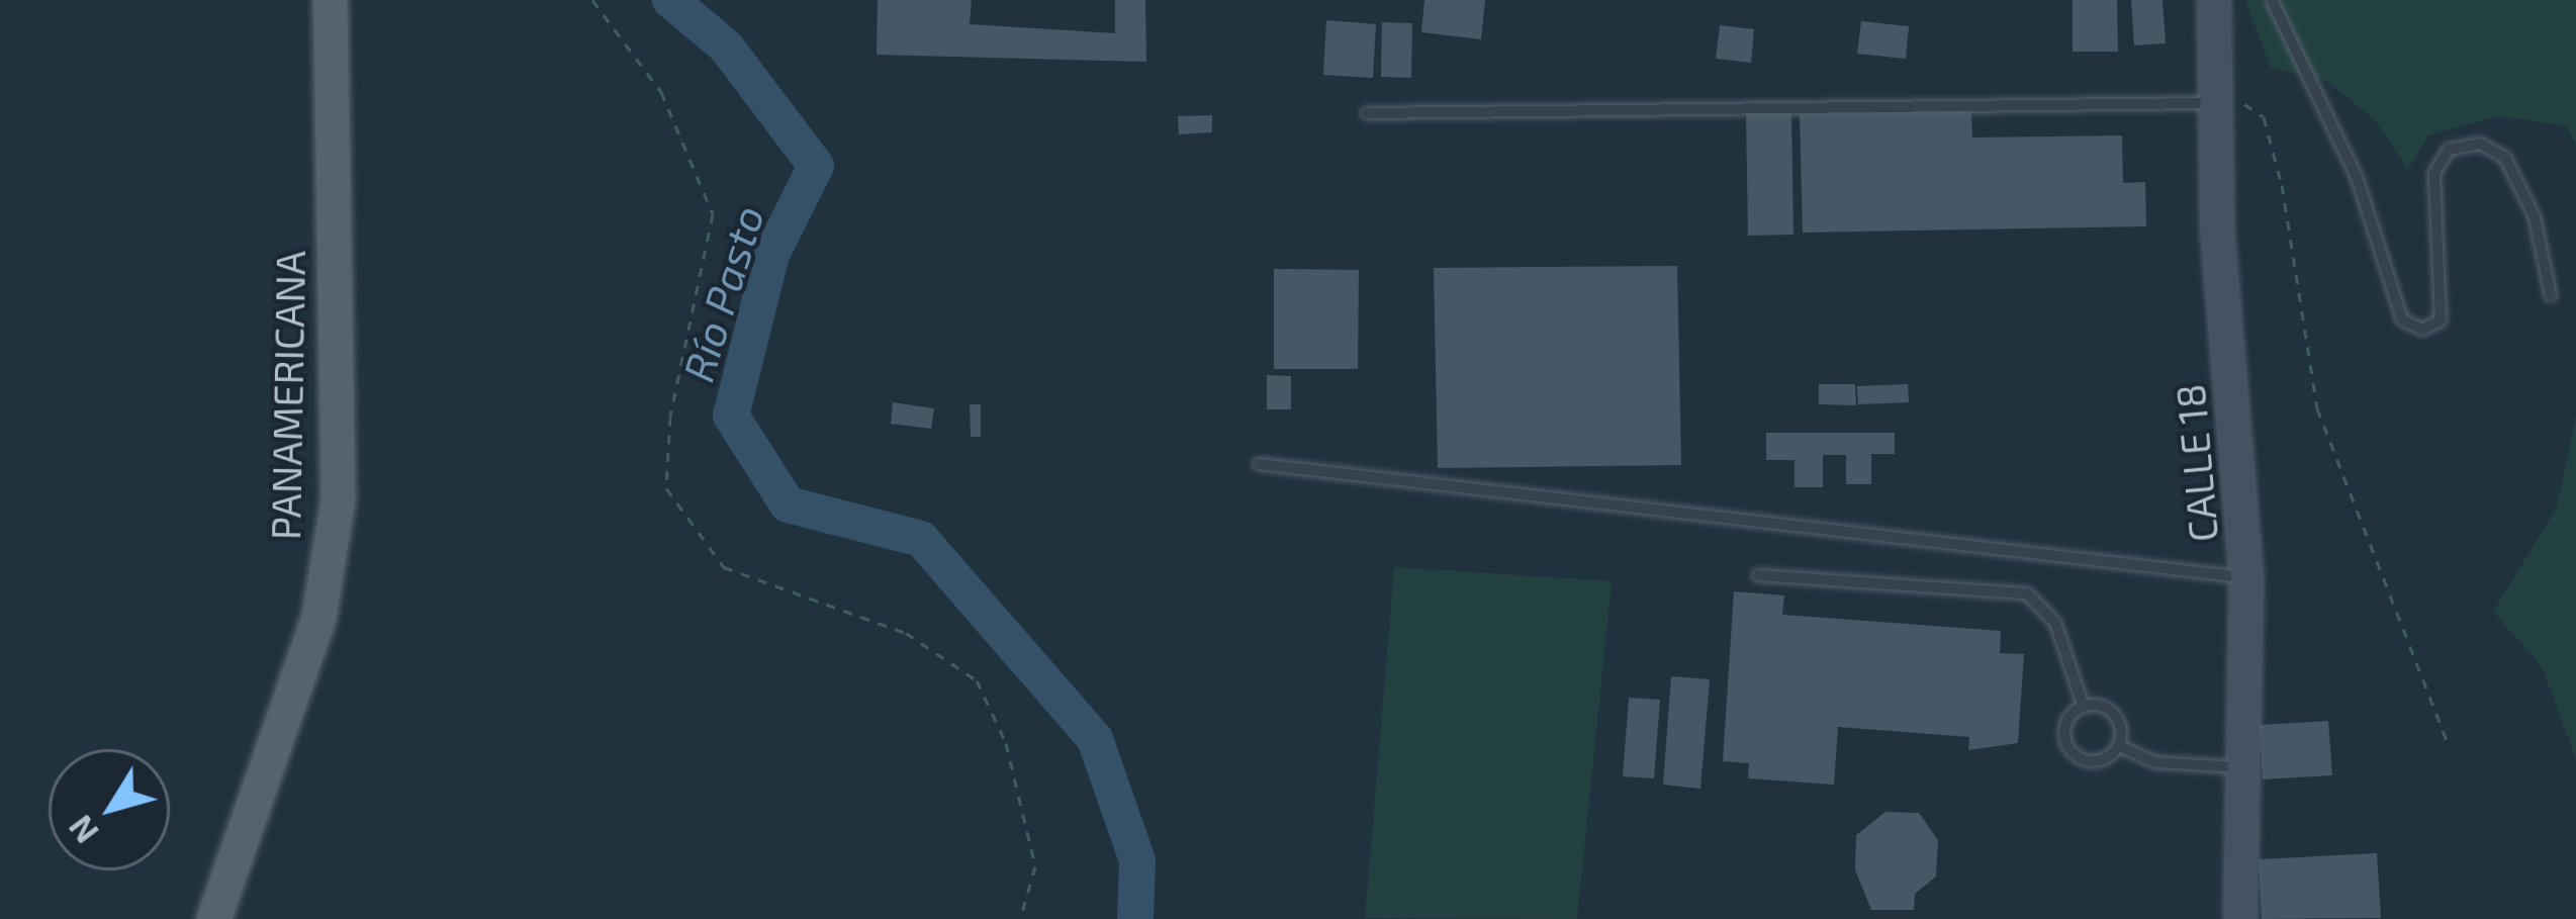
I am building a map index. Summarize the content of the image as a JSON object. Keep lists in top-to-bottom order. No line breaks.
{"streets":{"main road":["PANAMERICANA","CALLE 18"]},"water":["Río Pasto"],"north":"bottom left"}
